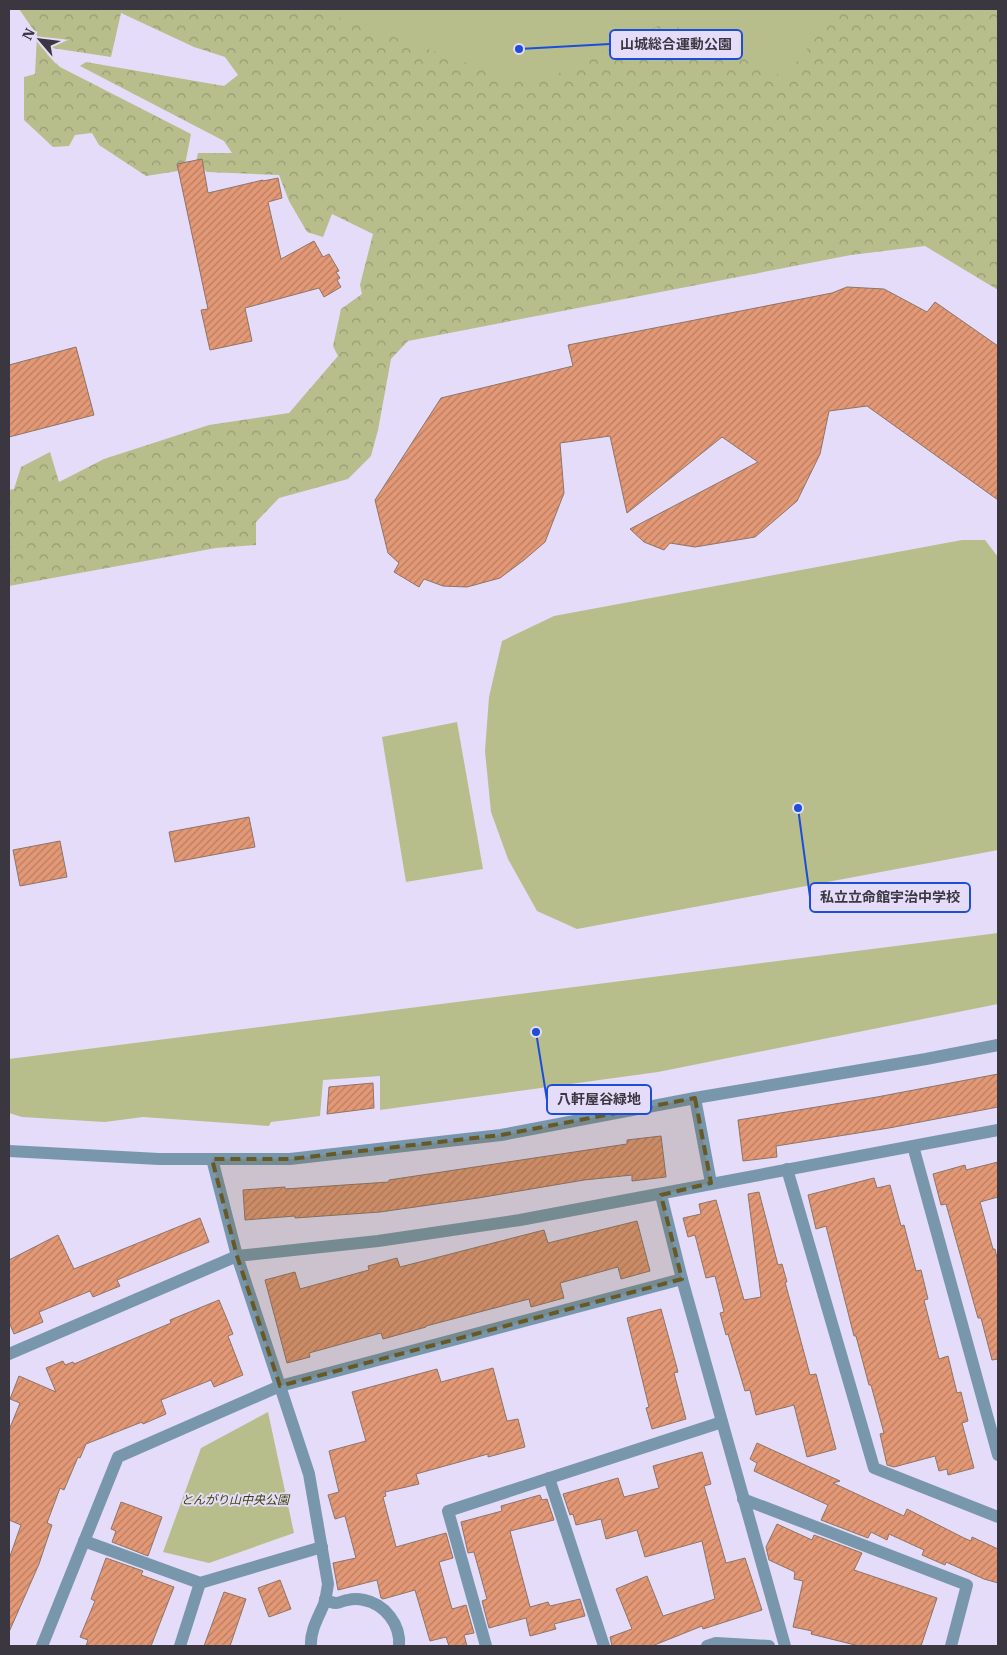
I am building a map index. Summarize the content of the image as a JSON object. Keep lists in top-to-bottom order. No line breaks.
{"parks":["とんがり山中央公園"],"places":["山城総合運動公園","私立立命館宇治中学校","八軒屋谷緑地"],"north":"top left"}
